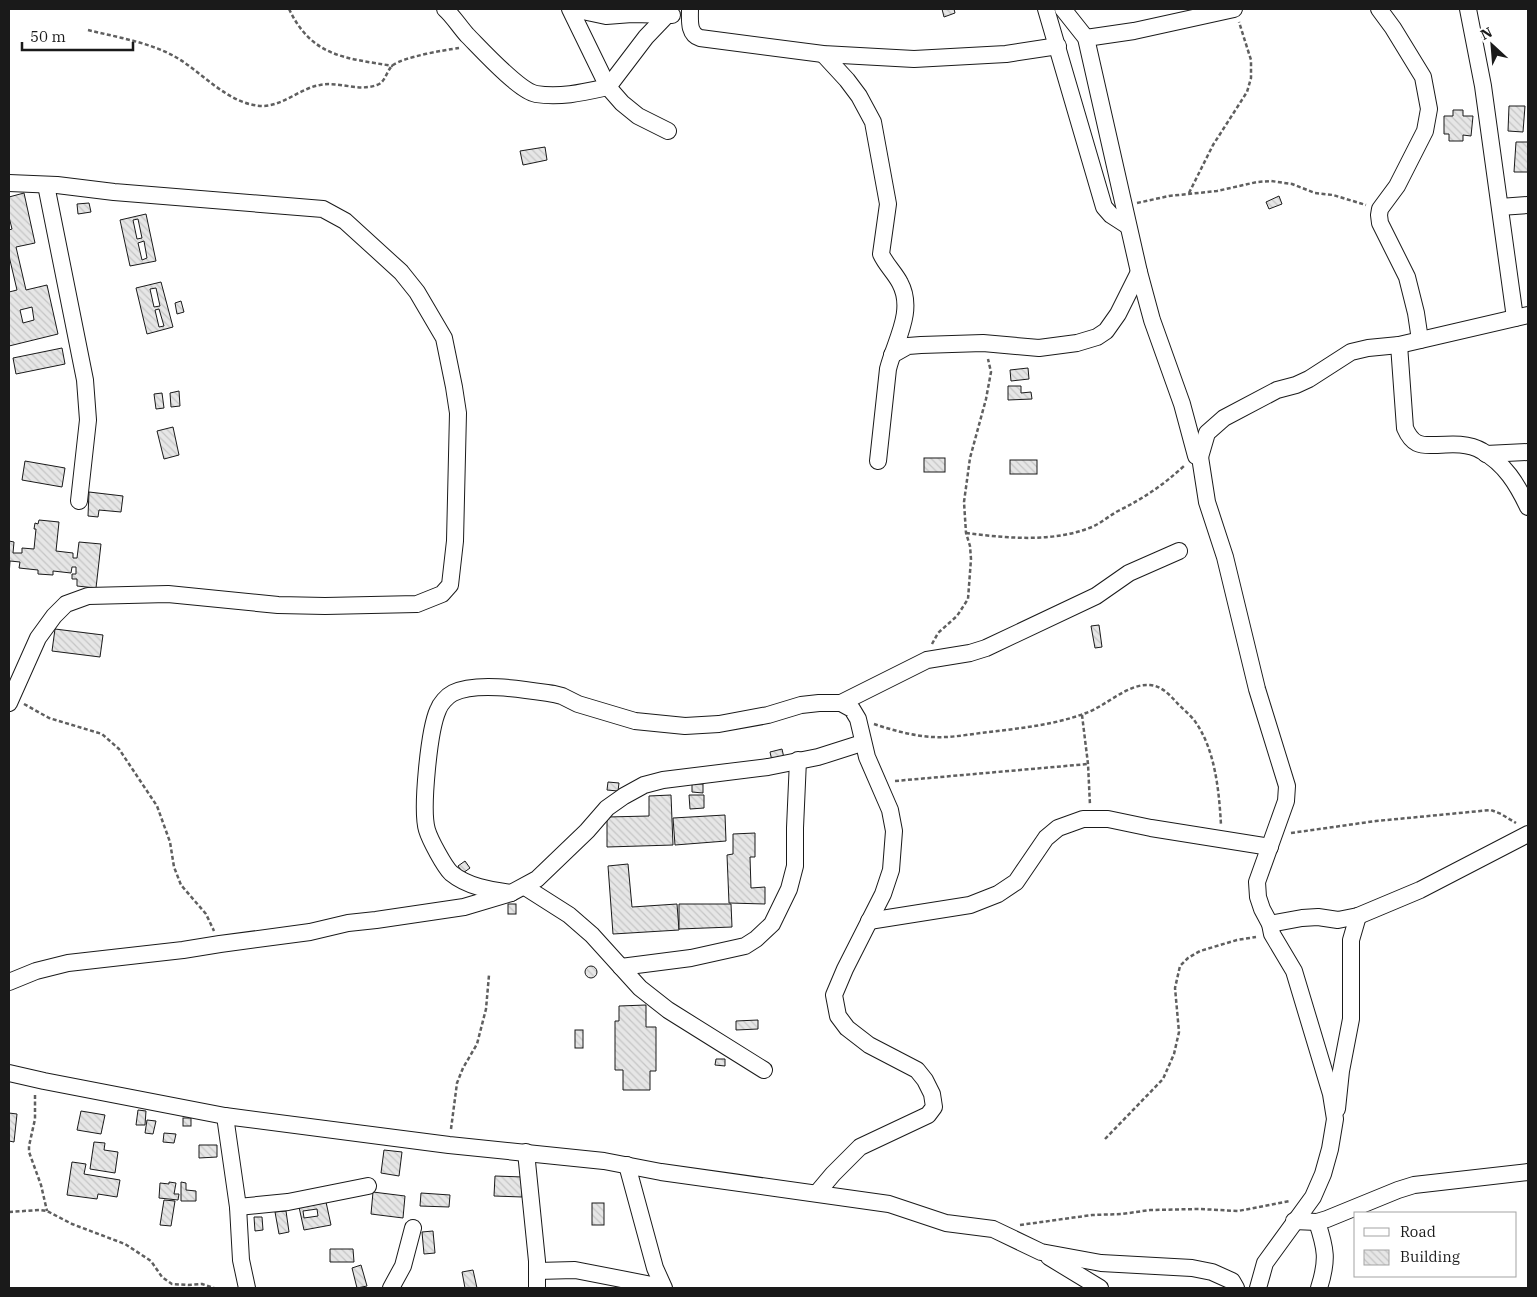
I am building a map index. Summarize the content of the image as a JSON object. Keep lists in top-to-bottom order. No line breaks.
{"legend":["Road","Building"],"scale_bar":"50 m","north":"top left"}
